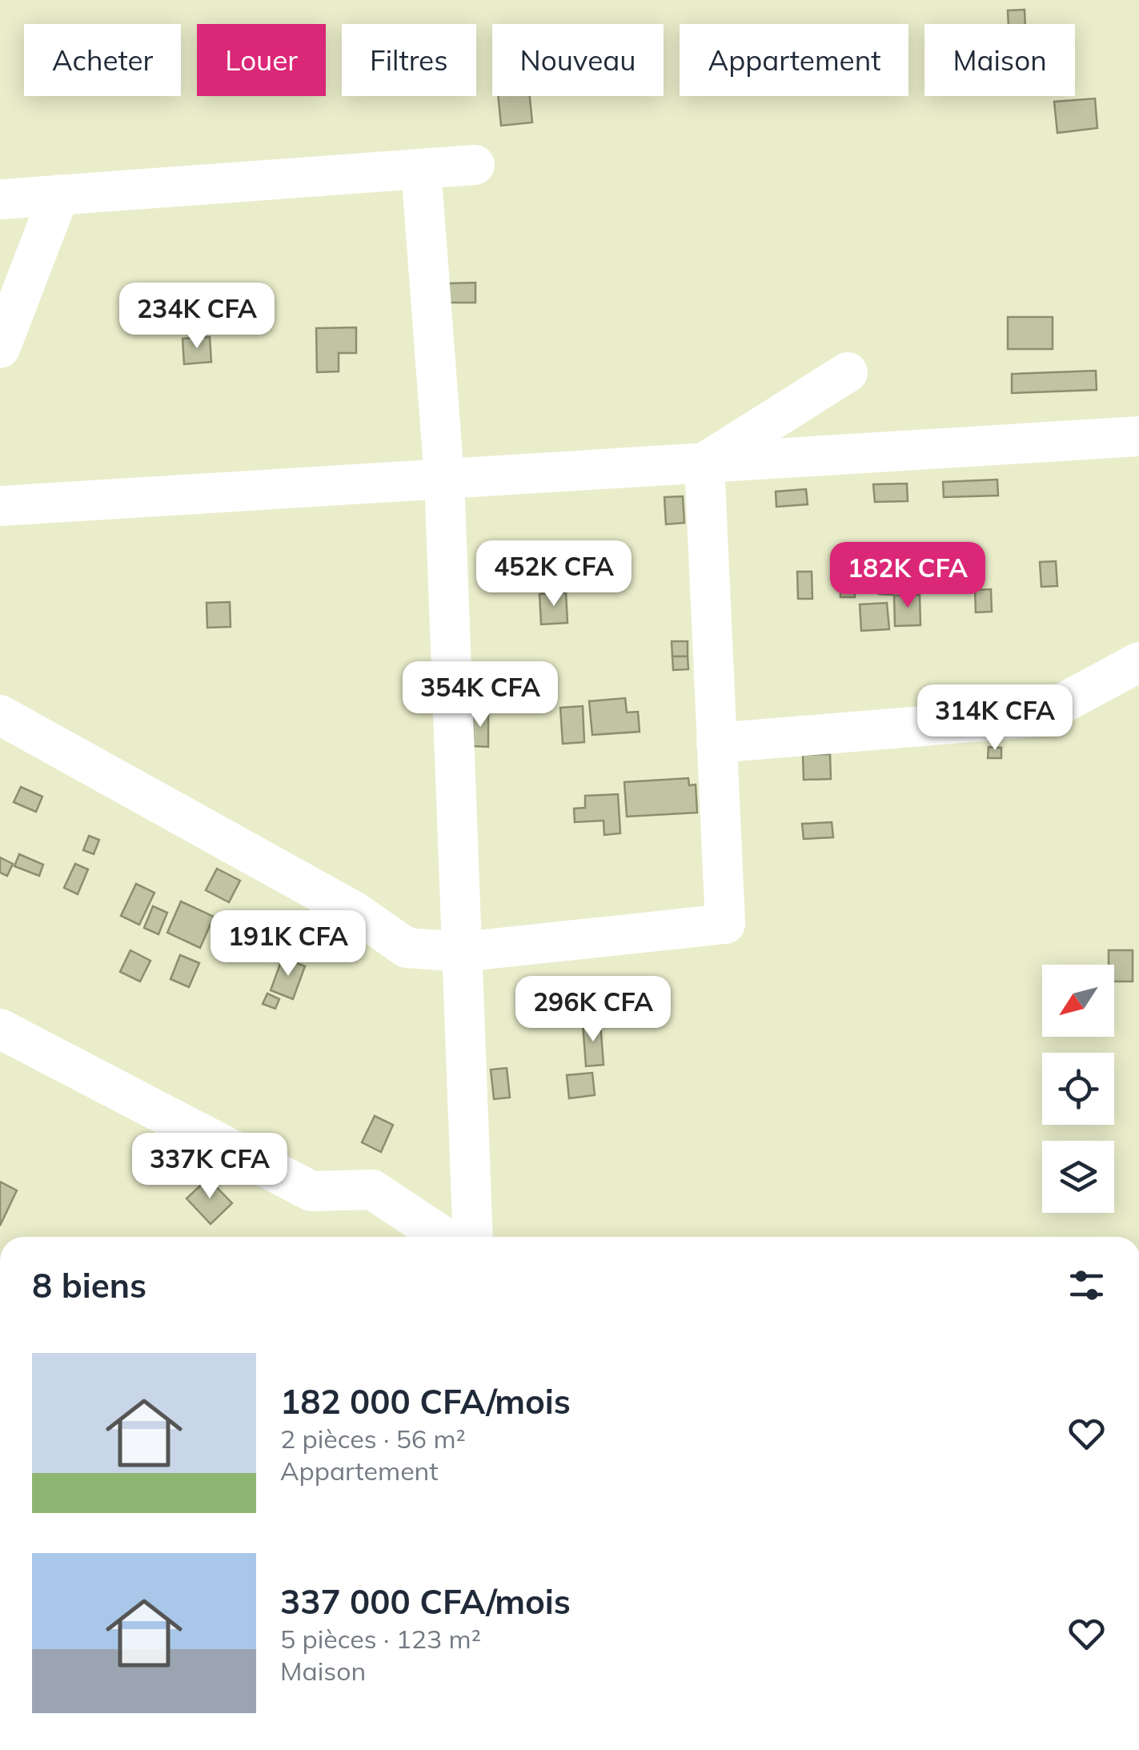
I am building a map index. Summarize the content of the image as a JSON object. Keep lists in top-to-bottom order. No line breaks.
{"north":"bottom left","page":{"chip":["Acheter","Louer","Filtres","Nouveau","Appartement","Maison"],"price":["234K CFA","452K CFA","182K CFA","354K CFA","314K CFA","191K CFA","296K CFA","337K CFA"],"heading":"8 biens","list":[{"name":"182 000 CFA/mois","note":"2 pièces · 56 m² · Appartement"},{"name":"337 000 CFA/mois","note":"5 pièces · 123 m² · Maison"}]}}
